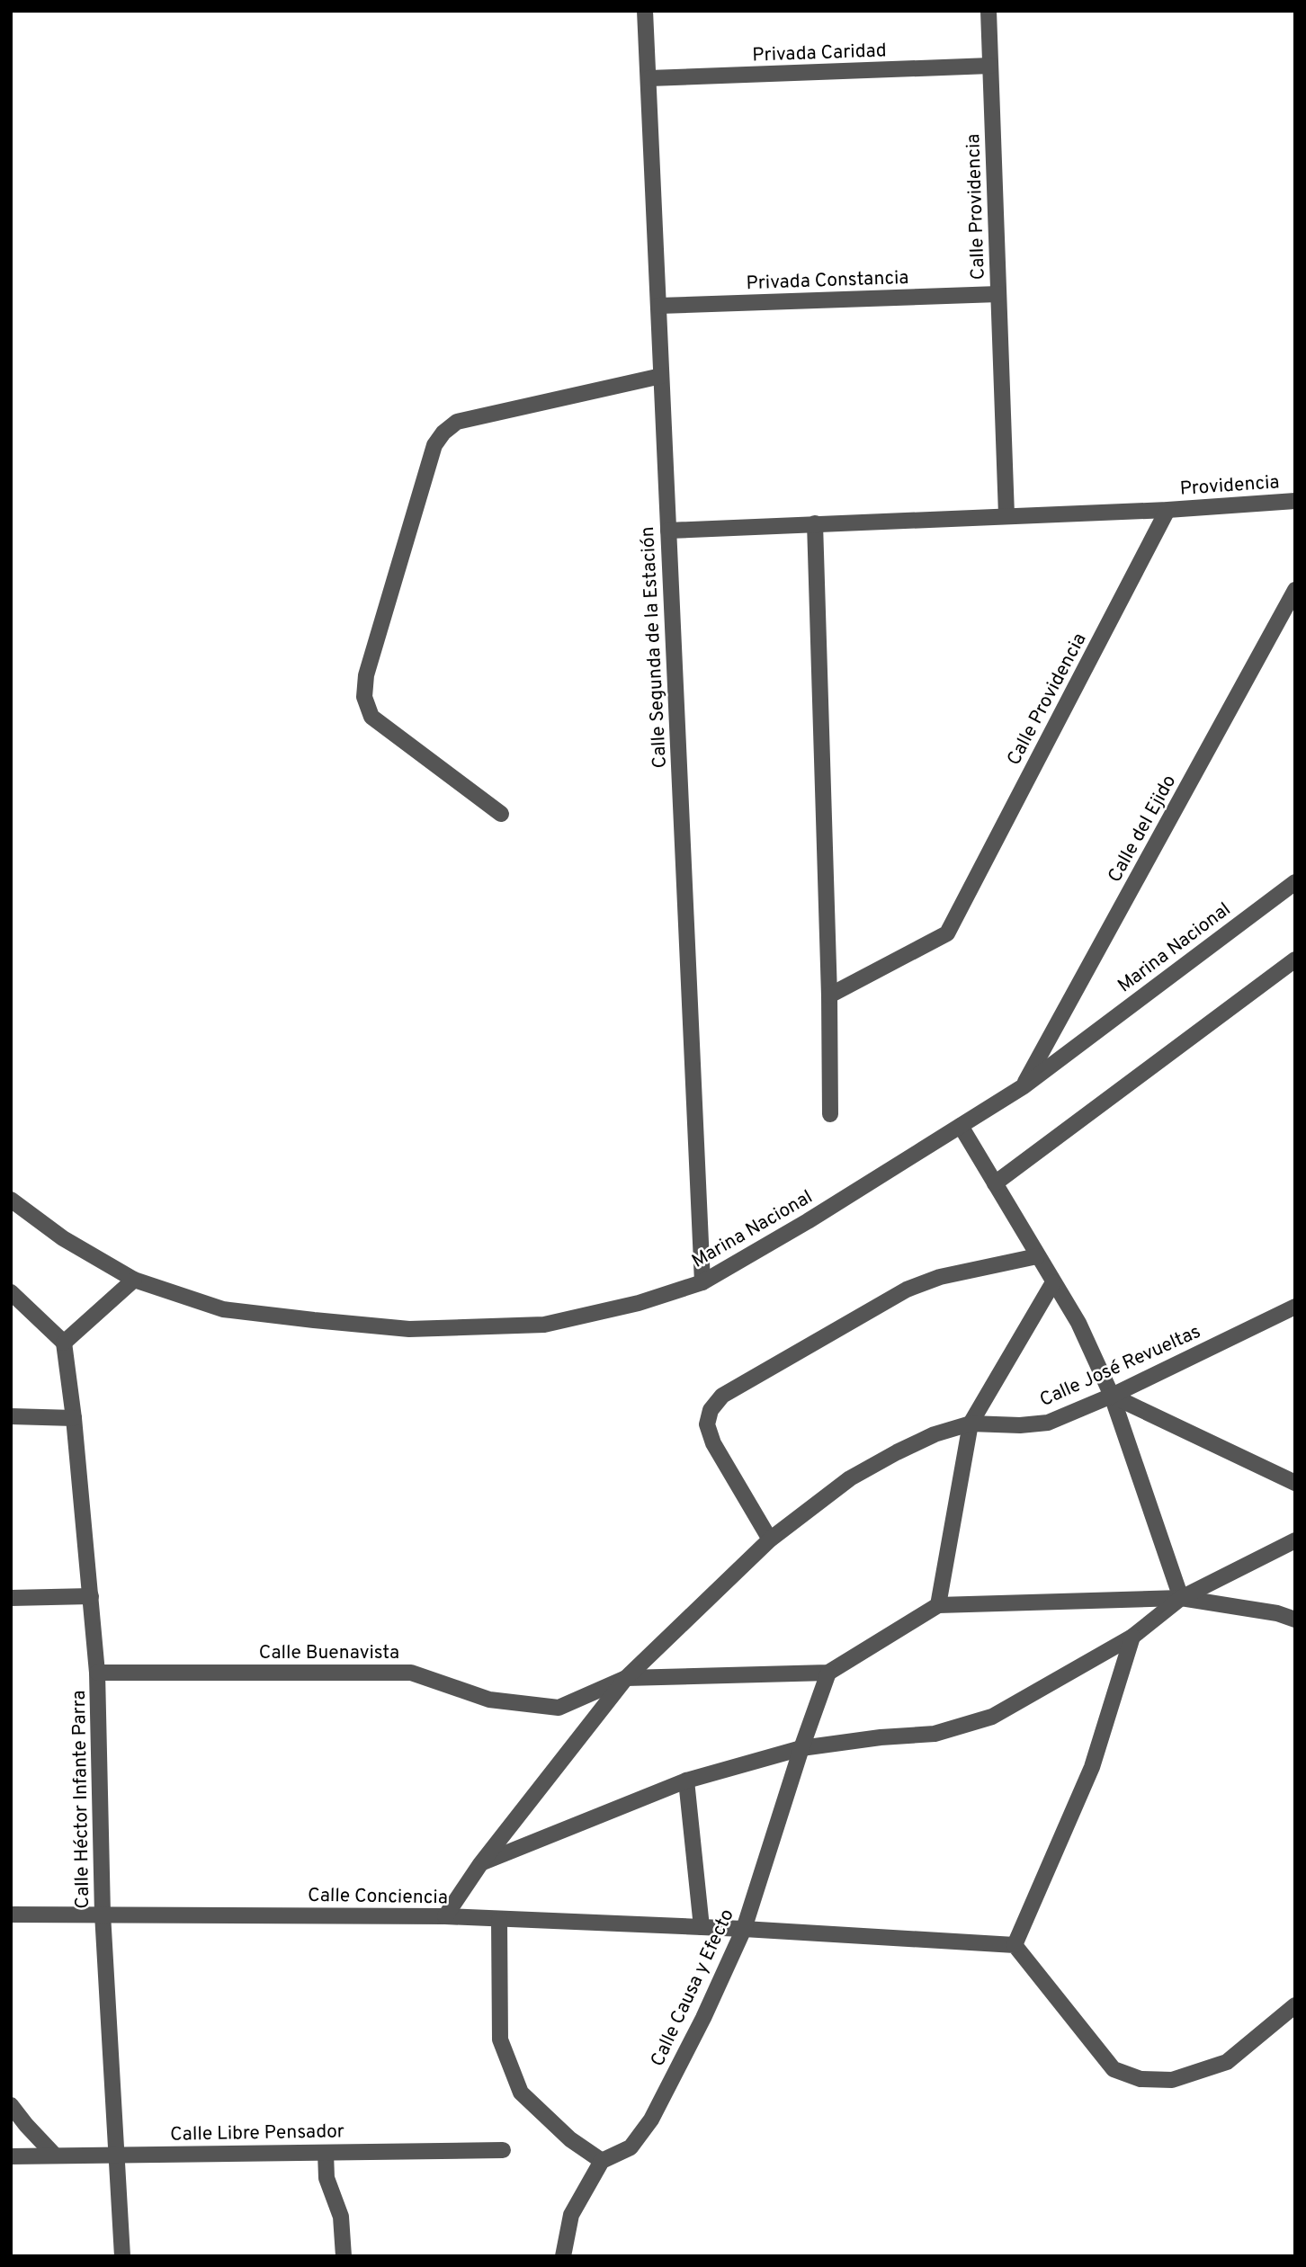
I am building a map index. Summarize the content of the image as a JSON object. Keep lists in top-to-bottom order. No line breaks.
{"streets":{"street":["Privada Caridad","Calle Providencia","Privada Constancia","Providencia","Calle Segunda de la Estación","Calle del Ejido","Marina Nacional","Calle José Revueltas","Calle Buenavista","Calle Héctor Infante Parra","Calle Conciencia","Calle Causa y Efecto","Calle Libre Pensador"]},"crossings":[["Privada Caridad","Calle Providencia"],["Privada Caridad","Calle Segunda de la Estación"],["Calle Providencia","Privada Constancia"],["Calle Providencia","Providencia"],["Privada Constancia","Calle Segunda de la Estación"],["Calle Segunda de la Estación","Marina Nacional"],["Calle del Ejido","Marina Nacional"],["Calle José Revueltas","Calle Buenavista"],["Calle Buenavista","Calle Héctor Infante Parra"],["Calle Héctor Infante Parra","Calle Conciencia"],["Calle Héctor Infante Parra","Calle Libre Pensador"],["Calle Conciencia","Calle Causa y Efecto"]]}
